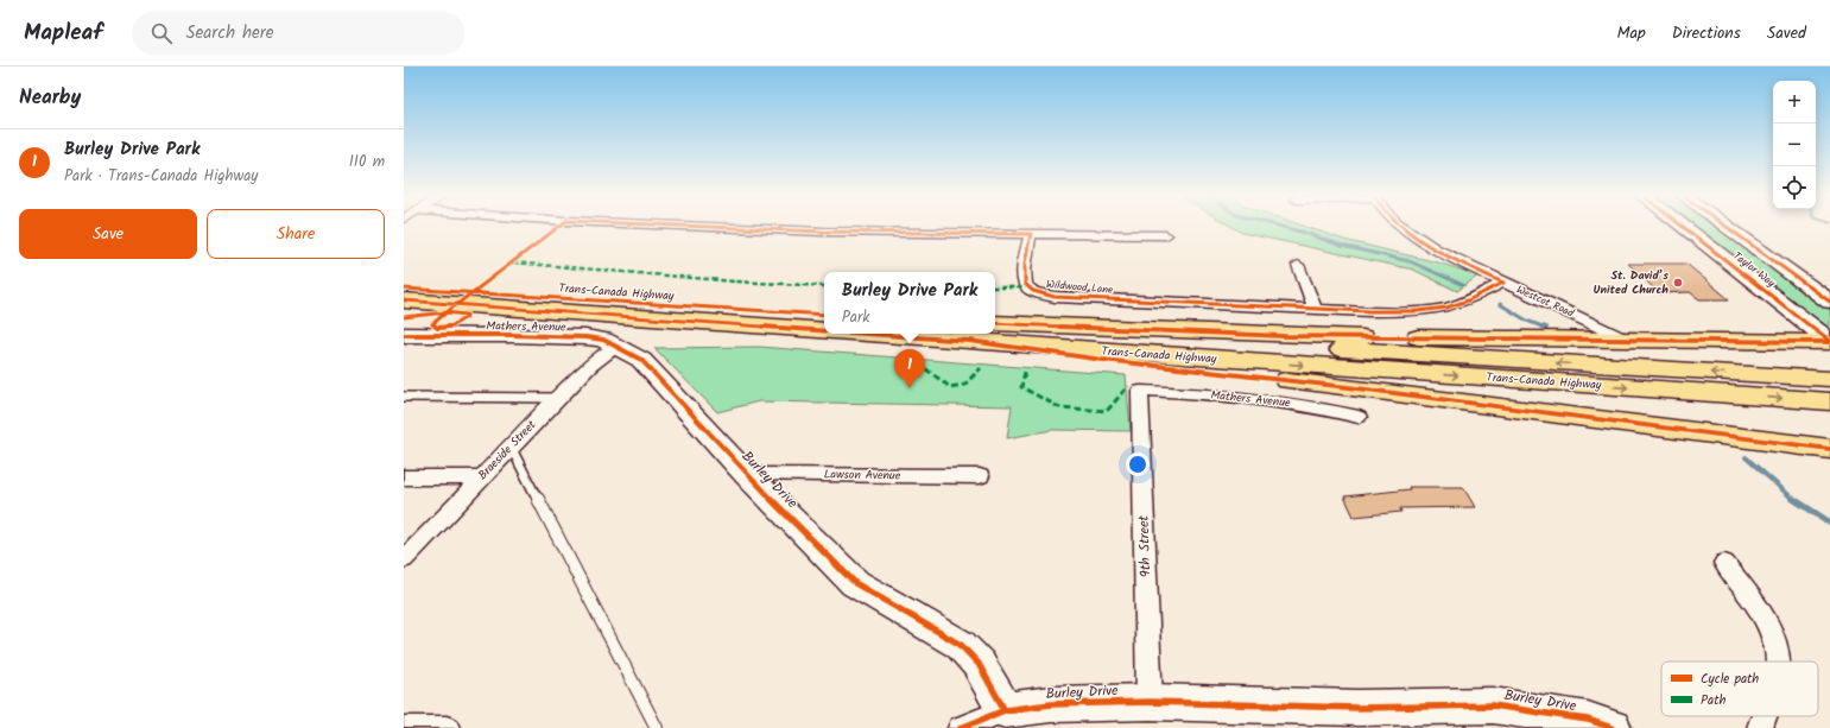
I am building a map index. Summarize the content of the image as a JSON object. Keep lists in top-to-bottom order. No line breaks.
{"streets":{"highway":["Trans-Canada Highway"],"street":["Taylor Way","Wildwood Lane","Westcot Road","Mathers Avenue","Braeside Street","Lawson Avenue","Burley Drive","9th Street"]},"crossings":[["Wildwood Lane","Westcot Road"],["Mathers Avenue","Braeside Street"],["Mathers Avenue","Burley Drive"],["Mathers Avenue","9th Street"],["Braeside Street","Burley Drive"],["Lawson Avenue","Burley Drive"],["Burley Drive","9th Street"]],"places":["St. David’s United Church"],"legend":["Cycle path","Path"],"page":{"header":"Mapleaf","search":"Search here","nav":["Map","Directions","Saved"],"heading":"Nearby","map_buttons":["+","−"],"list":[{"mark":"1","name":"Burley Drive Park","note":"Park · Trans-Canada Highway","value":"110 m"}],"buttons":["Save","Share"],"popup":["Burley Drive Park","Park"],"pins":"1"}}
